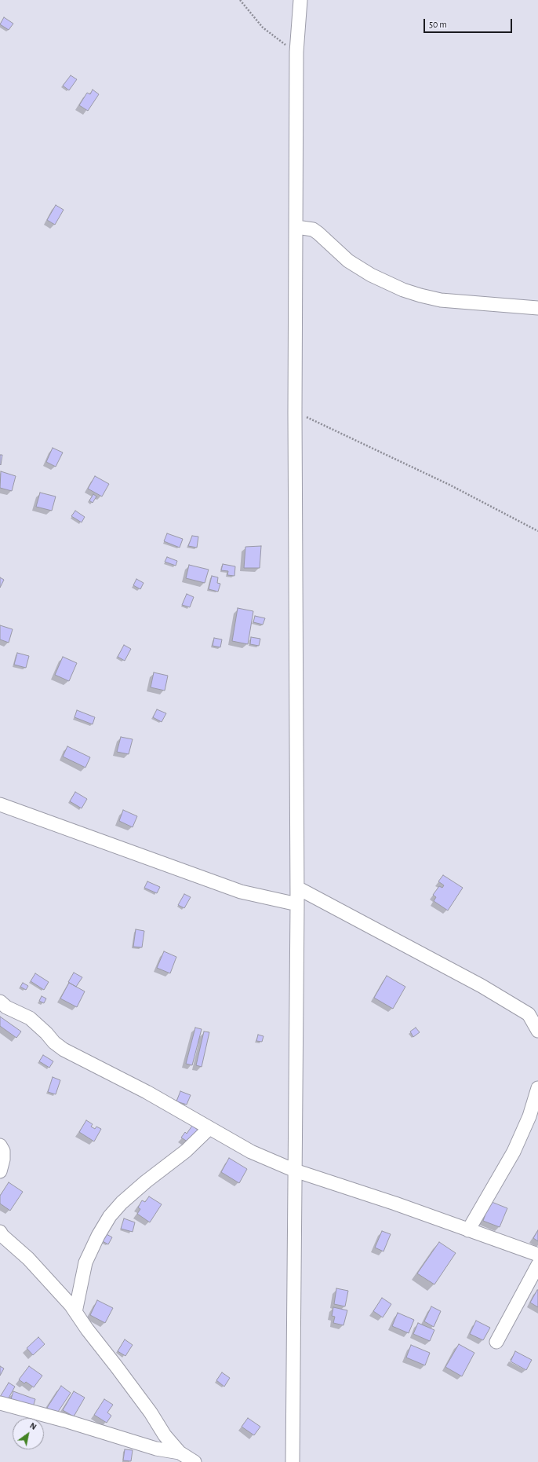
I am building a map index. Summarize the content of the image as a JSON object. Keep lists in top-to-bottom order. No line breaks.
{"scale_bar":"50 m","north":"top right"}
